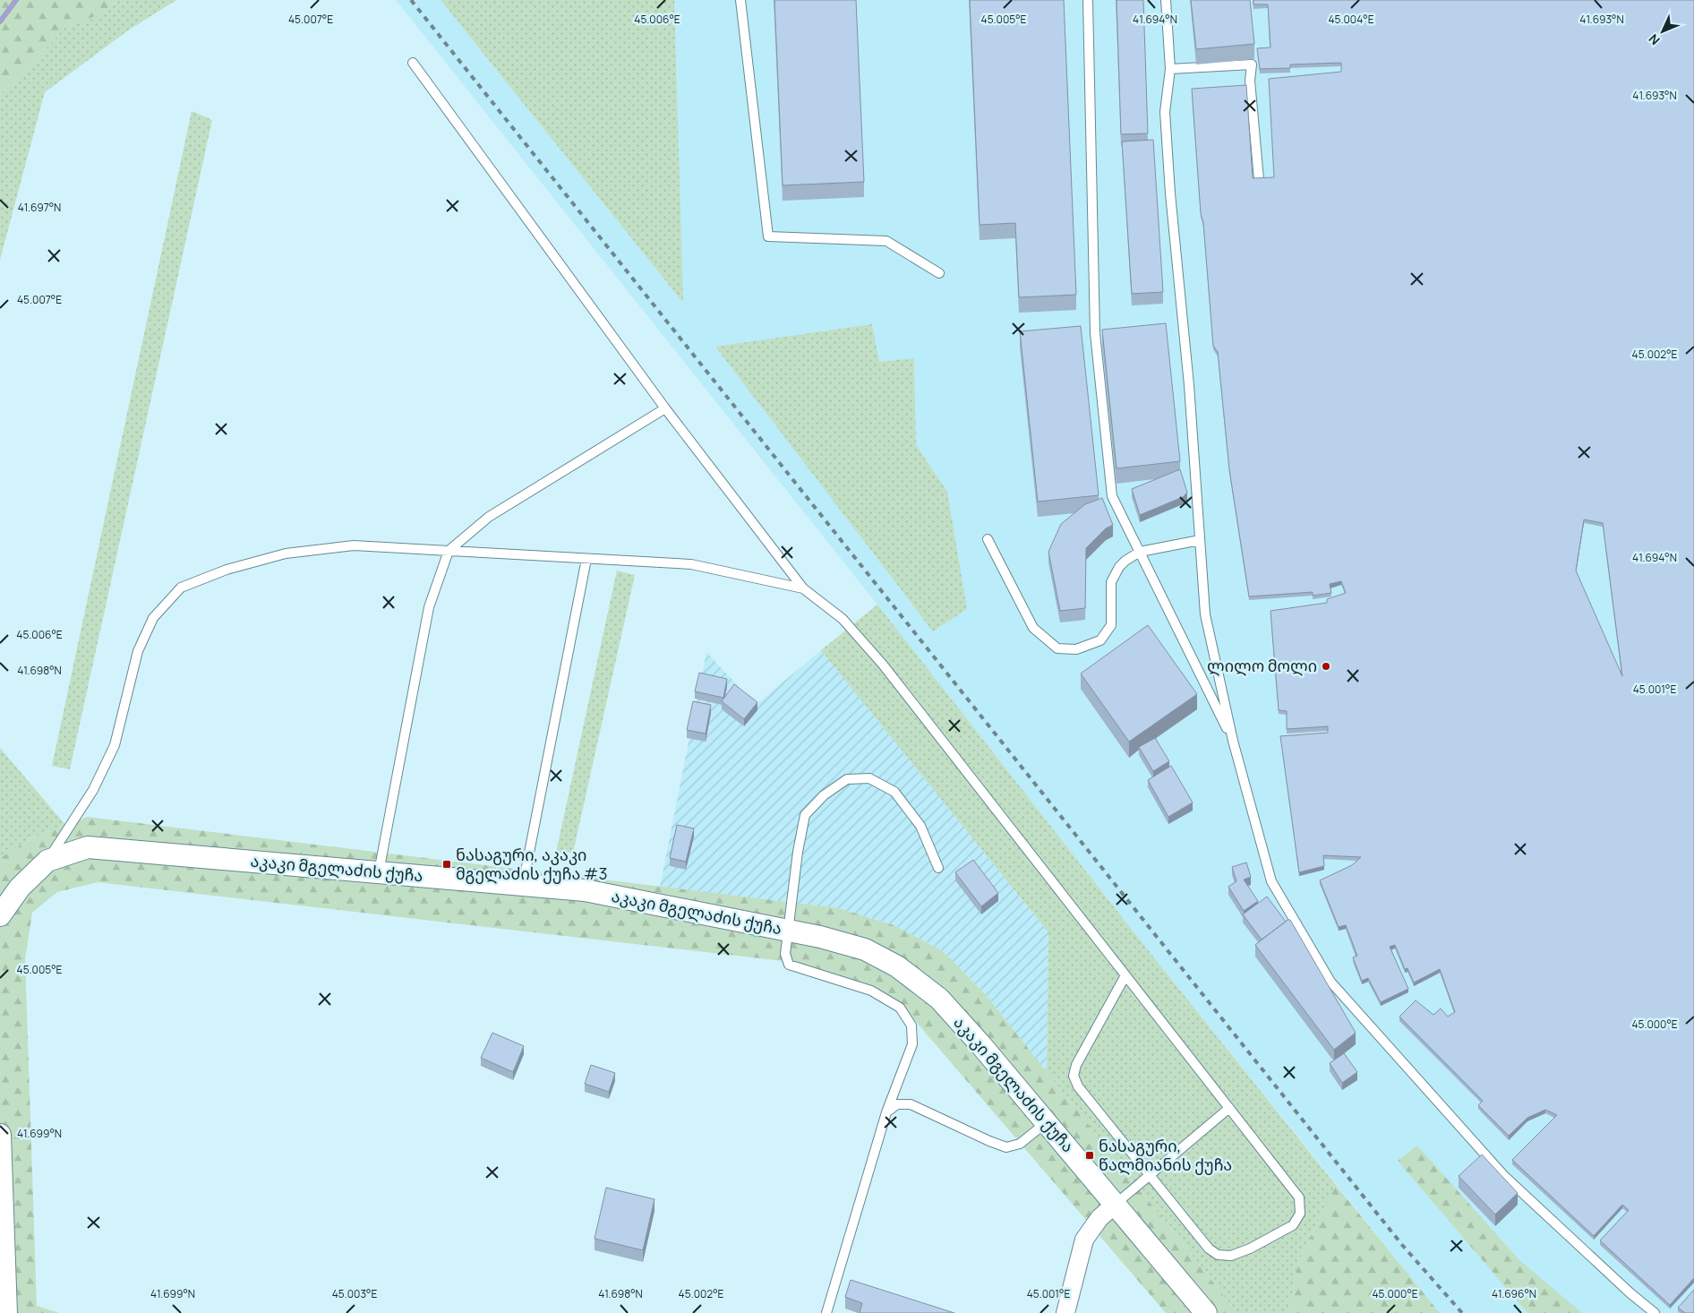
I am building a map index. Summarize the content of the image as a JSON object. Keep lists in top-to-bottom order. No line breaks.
{"streets":{"street":["აკაკი მგელაძის ქუჩა"]},"places":{"other":["ლილო მოლი"],"transit":["ნასაგური, აკაკი მგელაძის ქუჩა #3","ნასაგური, წალმიანის ქუჩა"]},"north":"bottom left","coordinates":["45.007°E","45.006°E","45.005°E","45.004°E","41.694°N","41.693°N","41.697°N","45.002°E","41.698°N","45.001°E","45.000°E","41.699°N","41.696°N","45.003°E"]}
